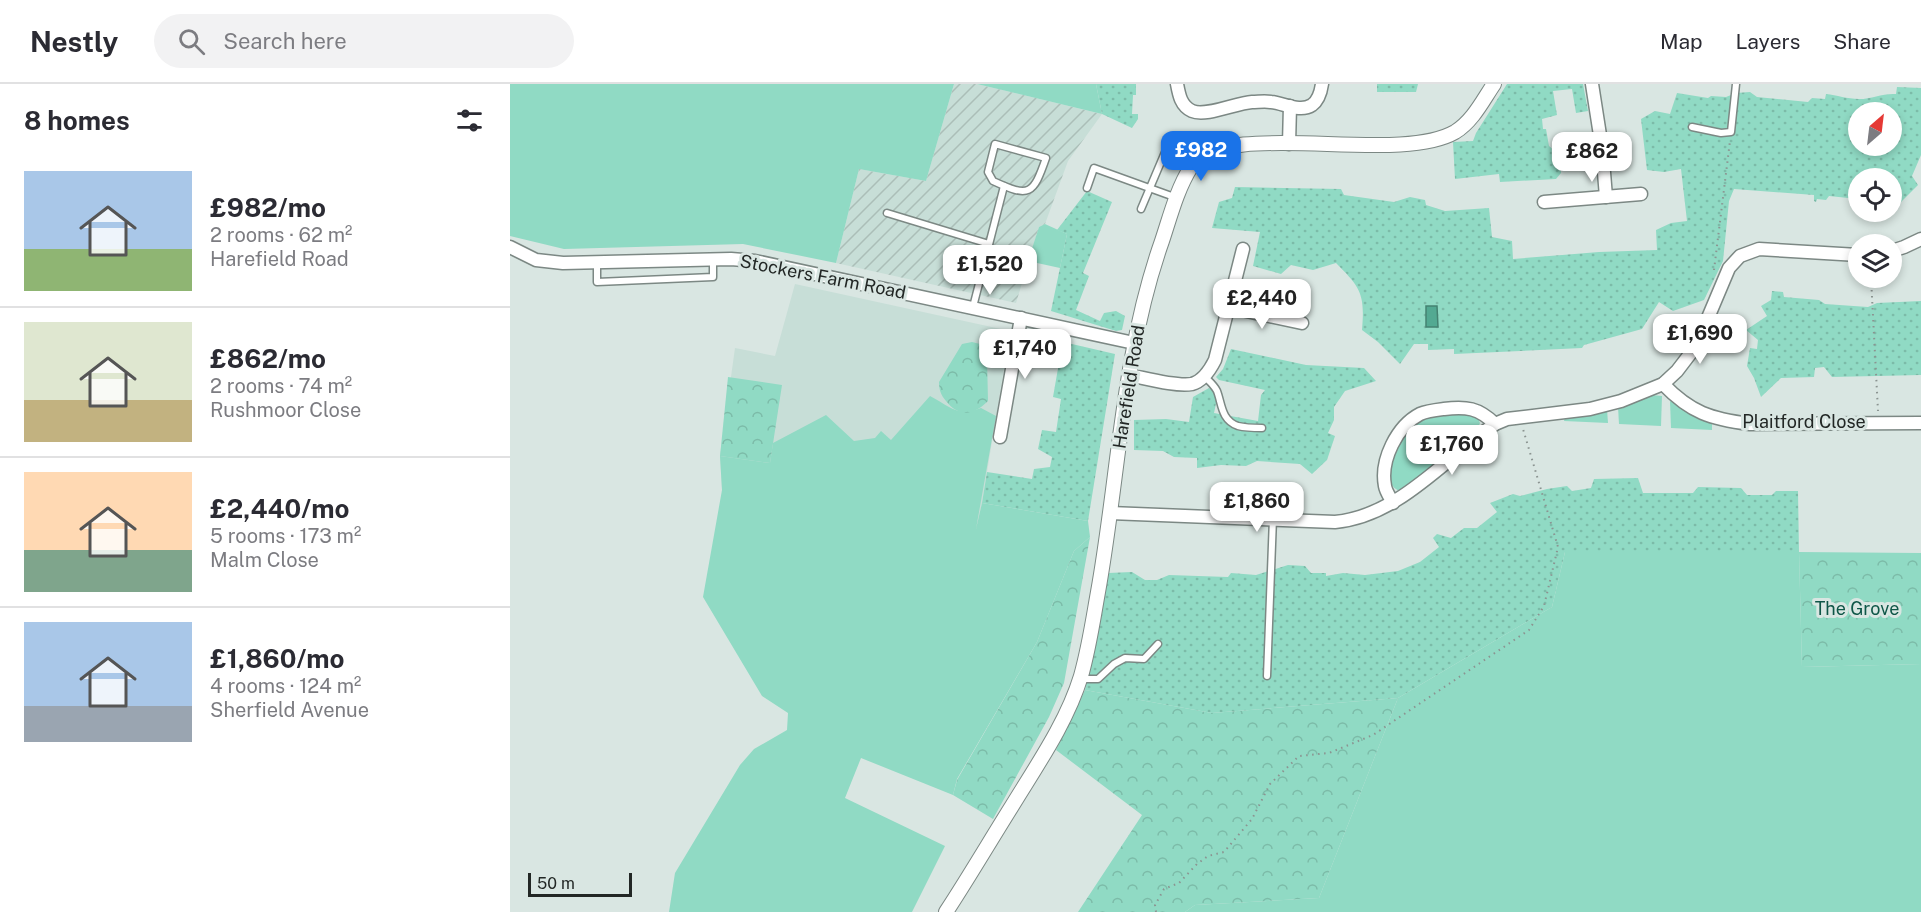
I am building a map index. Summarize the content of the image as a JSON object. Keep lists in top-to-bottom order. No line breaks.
{"streets":{"street":["Stockers Farm Road","Harefield Road","Plaitford Close"]},"crossings":[["Stockers Farm Road","Harefield Road"]],"parks":["The Grove"],"scale_bar":"50 m","north":"top right","page":{"header":"Nestly","search":"Search here","nav":["Map","Layers","Share"],"heading":"8 homes","price":["£982","£862","£1,520","£2,440","£1,690","£1,740","£1,760","£1,860"],"list":[{"name":"£982/mo","note":"2 rooms · 62 m² · Harefield Road"},{"name":"£862/mo","note":"2 rooms · 74 m² · Rushmoor Close"},{"name":"£2,440/mo","note":"5 rooms · 173 m² · Malm Close"},{"name":"£1,860/mo","note":"4 rooms · 124 m² · Sherfield Avenue"}],"scale":"50 m"}}
